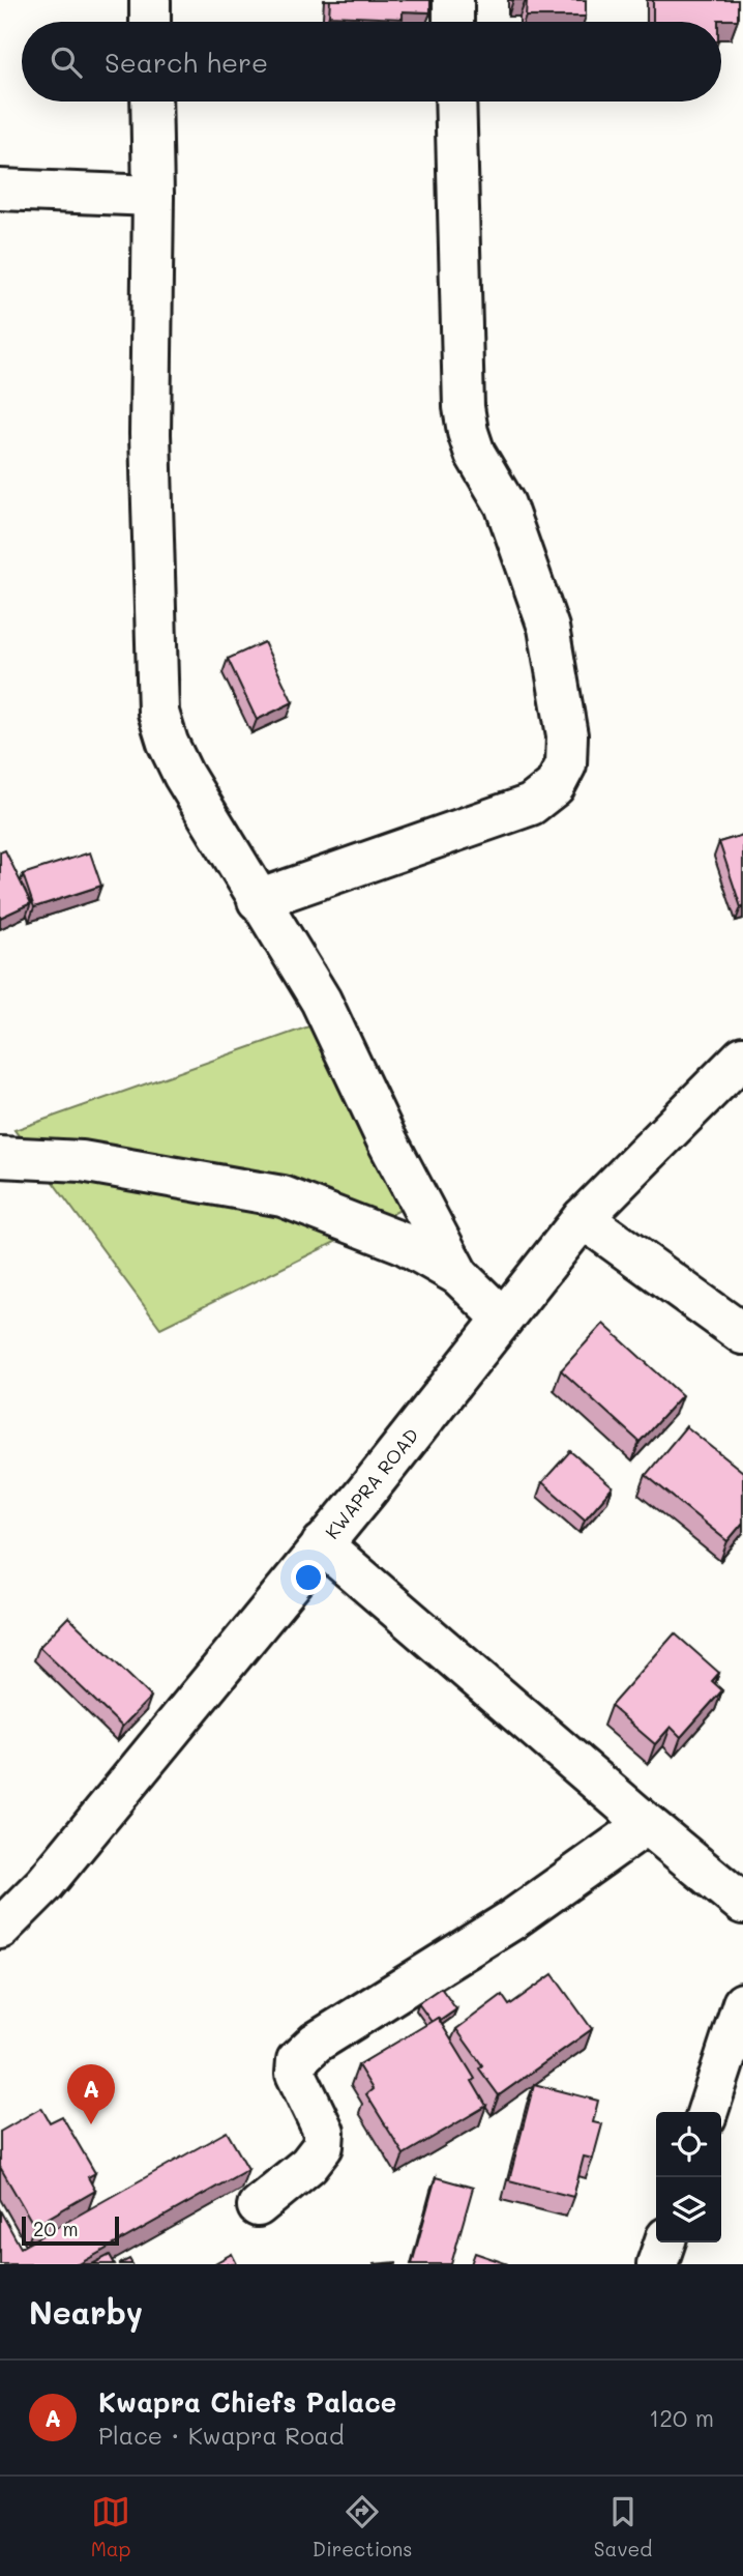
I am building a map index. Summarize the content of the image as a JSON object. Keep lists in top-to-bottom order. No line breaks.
{"streets":{"street":["KWAPRA ROAD"]},"scale_bar":"20 m","page":{"search":"Search here","pins":"A","scale":"20 m","heading":"Nearby","list":[{"mark":"A","name":"Kwapra Chiefs Palace","note":"Place · Kwapra Road","value":"120 m"}],"nav":["Map","Directions","Saved"]}}
